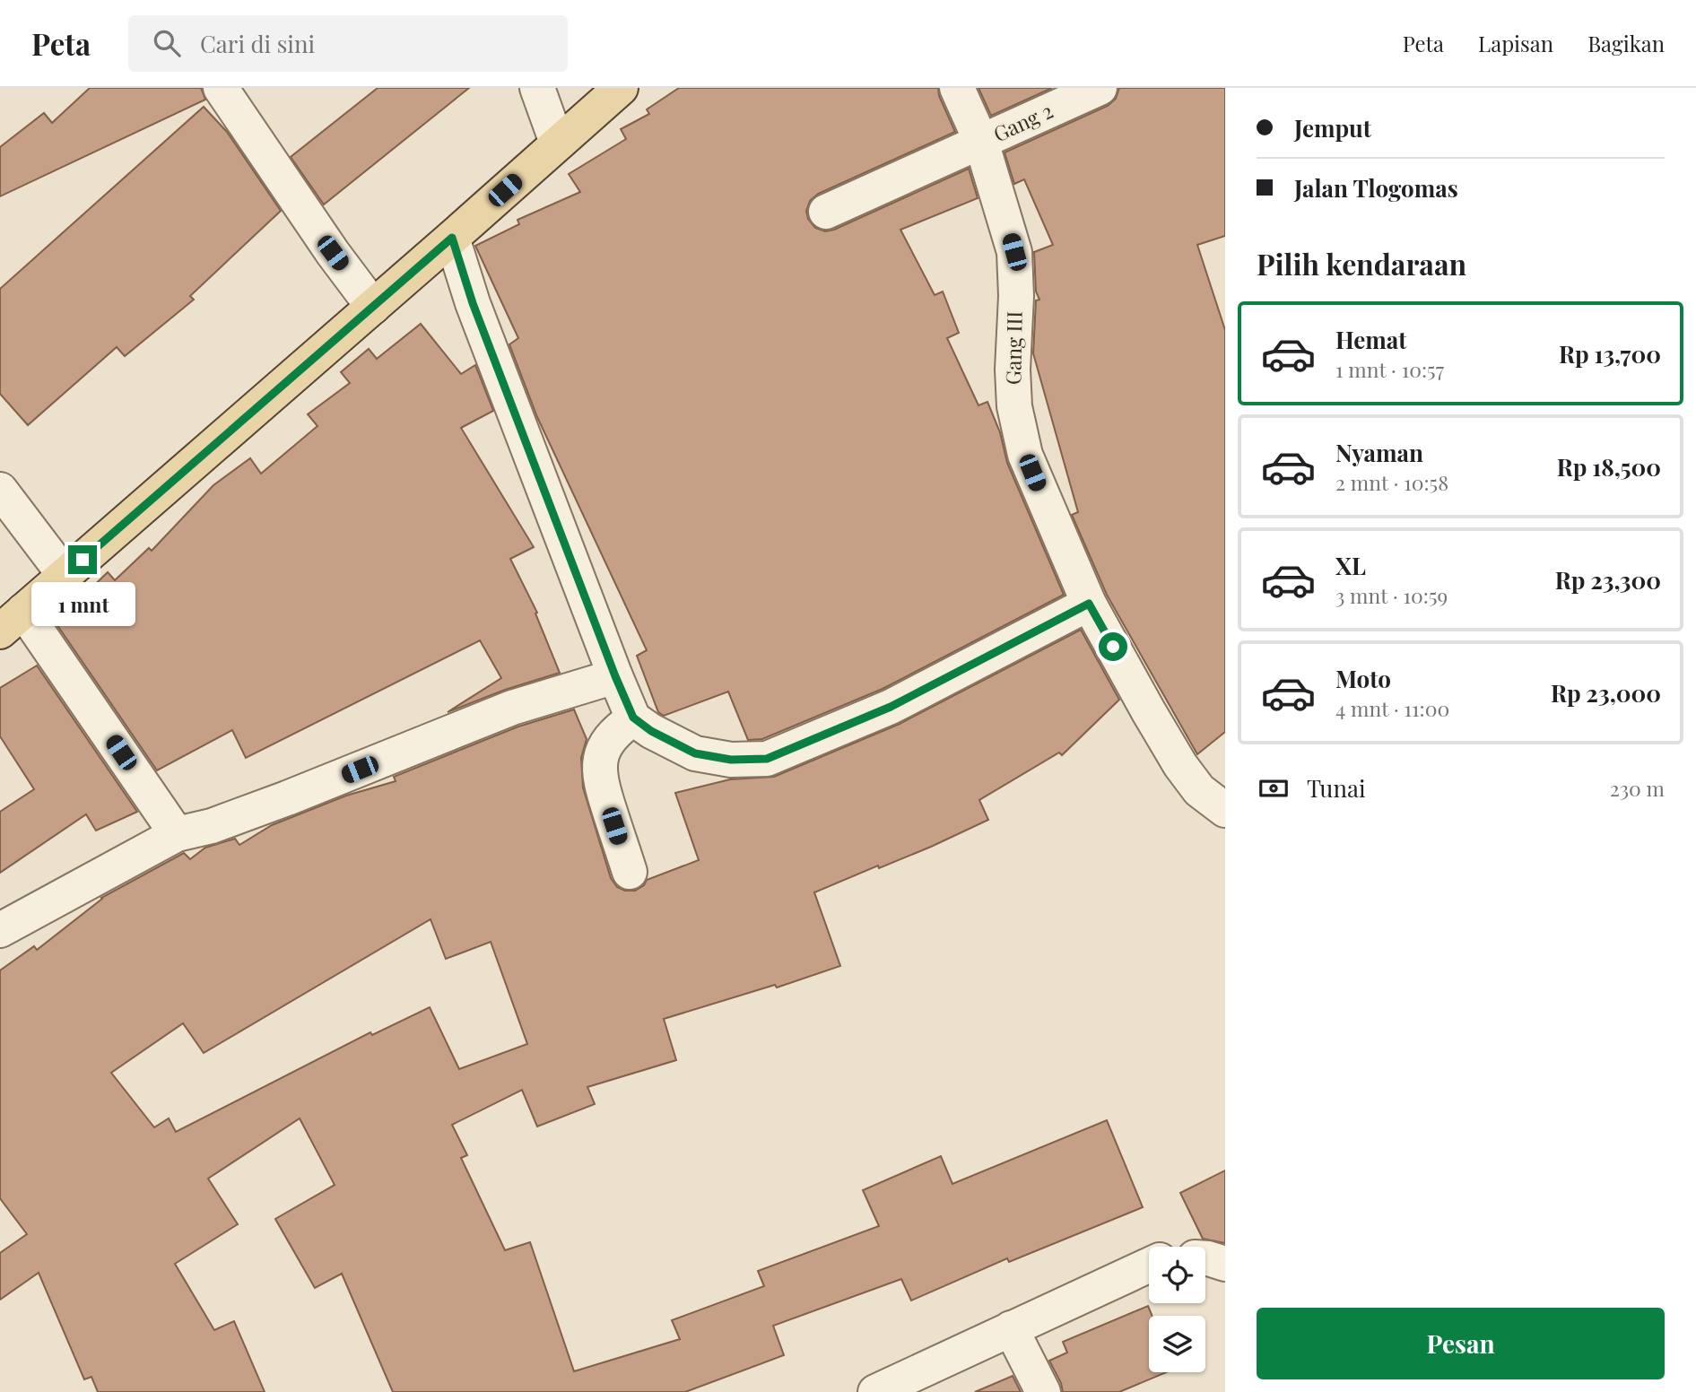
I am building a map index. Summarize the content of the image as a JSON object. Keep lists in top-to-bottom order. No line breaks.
{"streets":{"street":["Gang 2","Gang III"]},"crossings":[["Gang 2","Gang III"]],"page":{"header":"Peta","search":"Cari di sini","nav":["Peta","Lapisan","Bagikan"],"banner":["Jemput","Jalan Tlogomas"],"heading":"Pilih kendaraan","list":[{"name":"Hemat","note":"1 mnt · 10:57","value":"Rp 13,700"},{"name":"Nyaman","note":"2 mnt · 10:58","value":"Rp 18,500"},{"name":"XL","note":"3 mnt · 10:59","value":"Rp 23,300"},{"name":"Moto","note":"4 mnt · 11:00","value":"Rp 23,000"}],"bubble":"1 mnt","pay":["Tunai","230 m"],"buttons":"Pesan"}}
